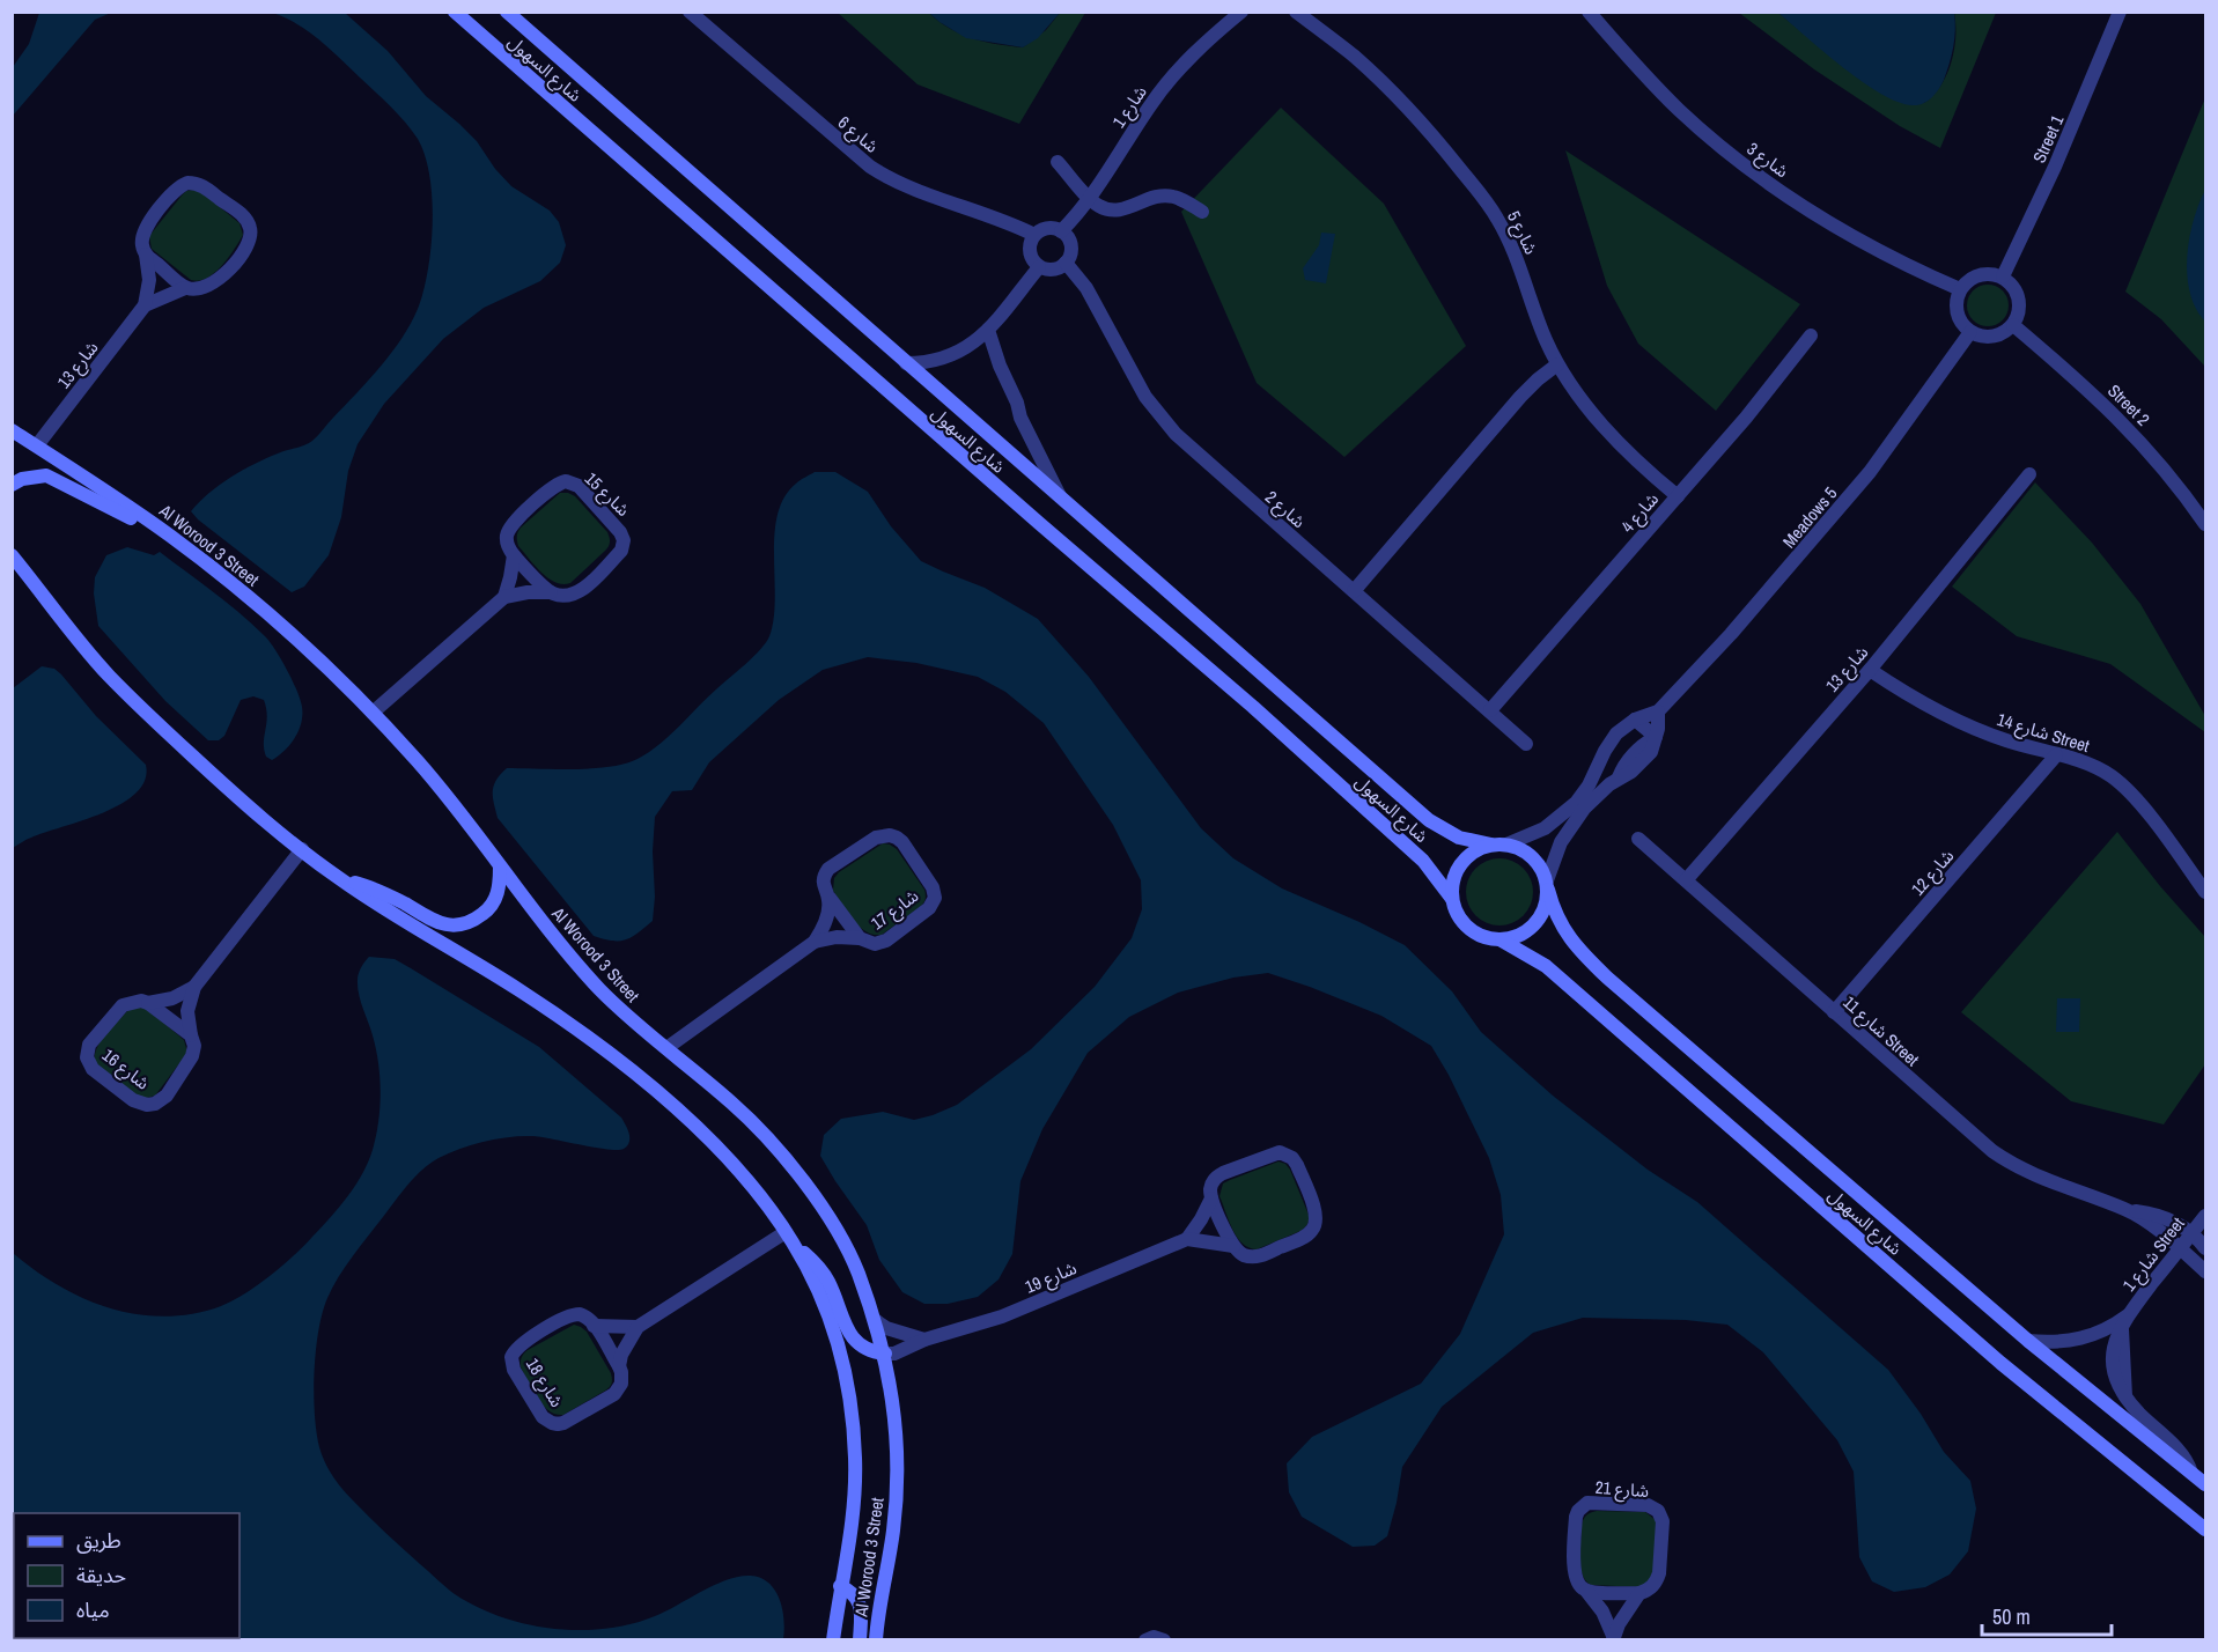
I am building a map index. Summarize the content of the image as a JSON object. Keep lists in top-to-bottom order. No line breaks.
{"streets":{"main road":["شارع السهول","Al Worood 3 Street"],"street":["شارع 1","شارع 6","Street 1","شارع 3","شارع 5","شارع 13","Street 2","شارع 15","شارع 2","شارع 4","Meadows 5","شارع 14 Street","شارع 12","شارع 17","شارع 11 Street","شارع 16","شارع 1 Street","شارع 19","شارع 18","شارع 21"]},"crossings":[["شارع السهول","Meadows 5"],["شارع 1","شارع 6"],["شارع 1","شارع 2"],["شارع 6","شارع 2"],["Street 1","شارع 3"],["Street 1","Street 2"],["Street 1","Meadows 5"],["شارع 3","Street 2"],["شارع 3","Meadows 5"],["شارع 5","شارع 4"],["شارع 13","Al Worood 3 Street"],["شارع 13","شارع 14 Street"],["شارع 13","شارع 11 Street"],["Street 2","Meadows 5"],["شارع 2","شارع 4"],["Al Worood 3 Street","شارع 17"],["Al Worood 3 Street","شارع 16"],["Al Worood 3 Street","شارع 19"],["Al Worood 3 Street","شارع 18"],["شارع 14 Street","شارع 12"],["شارع 12","شارع 11 Street"],["شارع 11 Street","شارع 1 Street"]],"legend":["طريق","حديقة","مياه"],"scale_bar":"50 m"}
